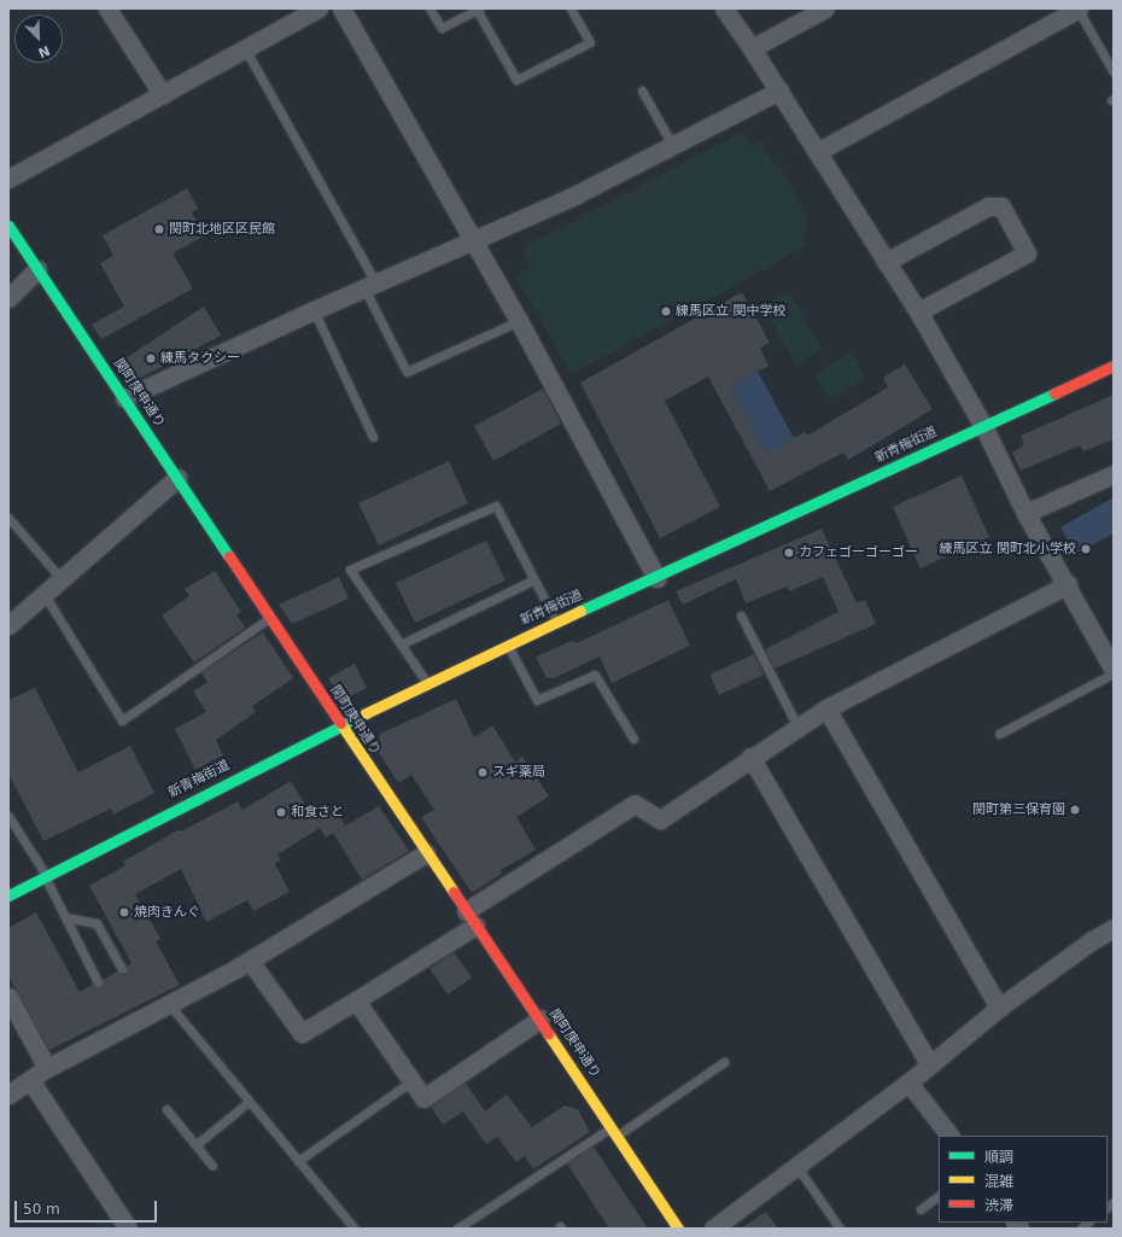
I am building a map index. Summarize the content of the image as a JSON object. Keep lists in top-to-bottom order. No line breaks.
{"streets":{"main road":["関町庚申通り","新青梅街道"]},"crossings":[["関町庚申通り","新青梅街道"]],"places":["関町北地区区民館","練馬区立 関中学校","練馬タクシー","練馬区立 関町北小学校","カフェゴーゴーゴー","スギ薬局","関町第三保育園","和食さと","焼肉きんぐ"],"legend":["順調","混雑","渋滞"],"scale_bar":"50 m","north":"bottom right"}
